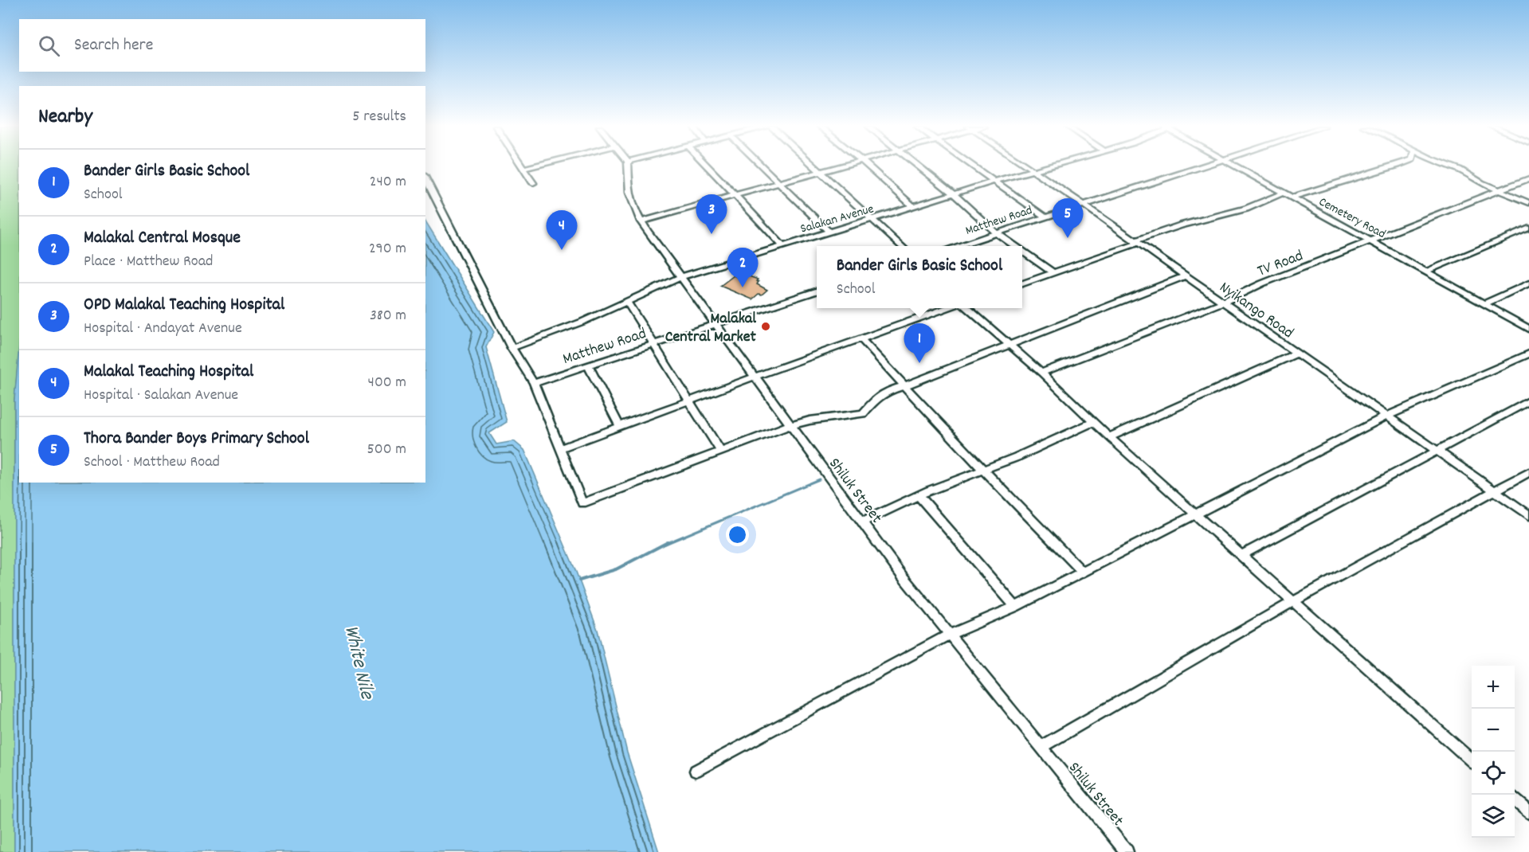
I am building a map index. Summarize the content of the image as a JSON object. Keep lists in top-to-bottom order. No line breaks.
{"streets":{"street":["Cemetery Road","Salakan Avenue","Matthew Road","TV Road","Nyikango Road","Shiluk Street"]},"crossings":[["Cemetery Road","TV Road"],["Salakan Avenue","Nyikango Road"],["Salakan Avenue","Shiluk Street"],["Matthew Road","Nyikango Road"],["Matthew Road","Shiluk Street"],["TV Road","Nyikango Road"]],"water":["White Nile"],"places":["Malakal Central Market"],"page":{"search":"Search here","heading":["Nearby","5 results"],"list":[{"mark":"1","name":"Bander Girls Basic School","note":"School","value":"240 m"},{"mark":"2","name":"Malakal Central Mosque","note":"Place · Matthew Road","value":"290 m"},{"mark":"3","name":"OPD Malakal Teaching Hospital","note":"Hospital · Andayat Avenue","value":"380 m"},{"mark":"4","name":"Malakal Teaching Hospital","note":"Hospital · Salakan Avenue","value":"400 m"},{"mark":"5","name":"Thora Bander Boys Primary School","note":"School · Matthew Road","value":"500 m"}],"pins":["3","5","4","2","1"],"popup":["Bander Girls Basic School","School"],"map_buttons":["+","−"]}}
